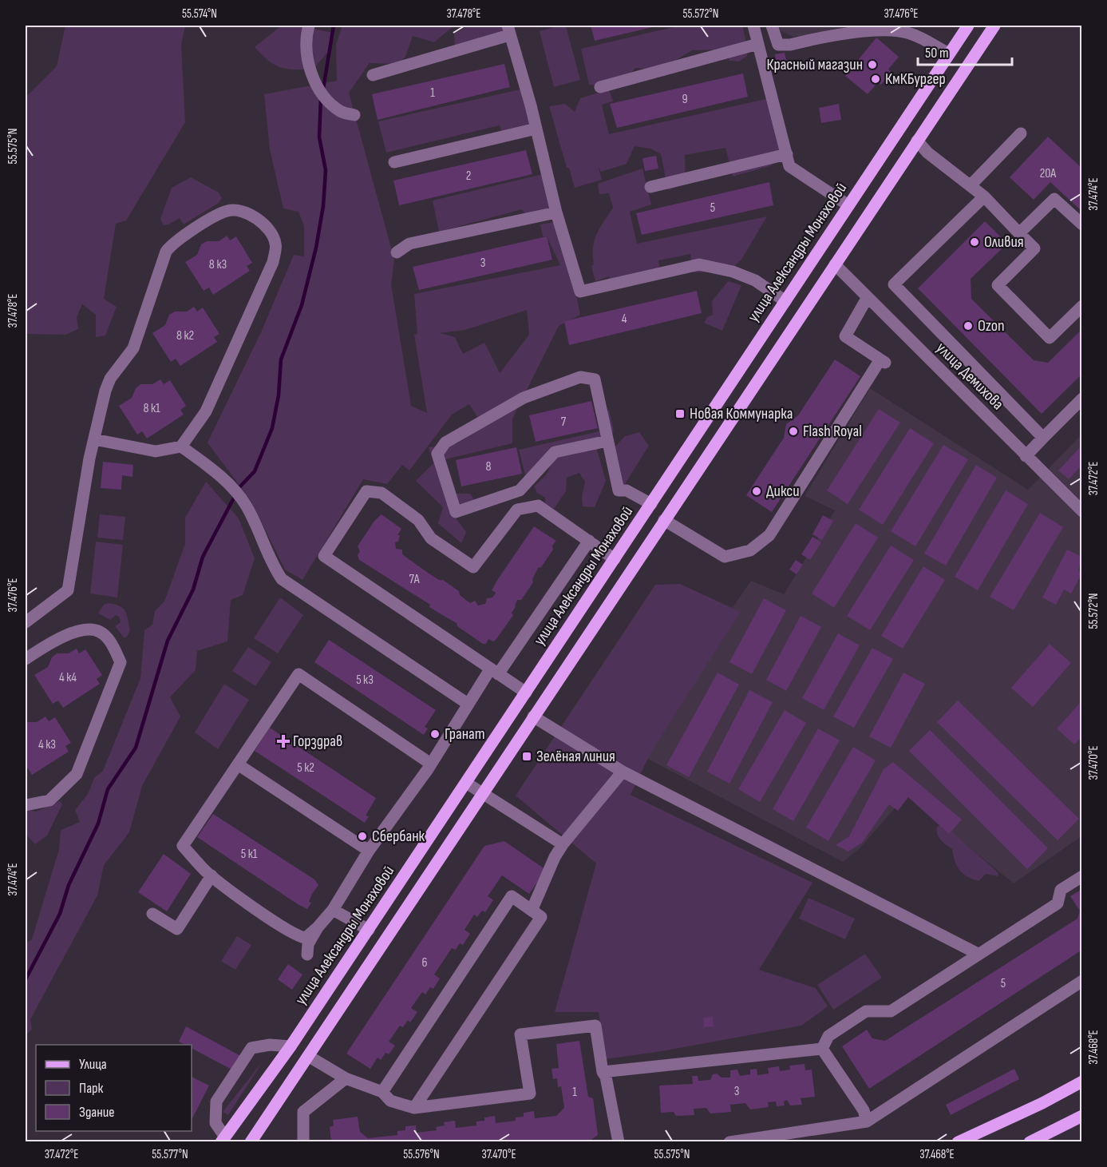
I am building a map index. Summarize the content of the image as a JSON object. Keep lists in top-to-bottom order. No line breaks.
{"streets":{"main road":["улица Александры Монаховой"],"street":["улица Демихова"]},"places":{"other":["Красный магазин","КмКБургер","Оливия","Ozon","Flash Royal","Дикси","Гранат","Сбербанк"],"transit":["Новая Коммунарка","Зелёная линия"],"health":["Горздрав"]},"house_numbers":["1","9","20А","2","5","3","8 к3","4","8 к2","8 к1","7","8","7А","4 к4","5 к3","4 к3","5 к2","5 к1","6","5","3","1"],"legend":["Улица","Парк","Здание"],"scale_bar":"50 m","coordinates":["55.574°N","37.478°E","55.572°N","37.476°E","55.575°N","37.474°E","37.472°E","37.470°E","37.468°E","55.577°N","55.576°N"]}
